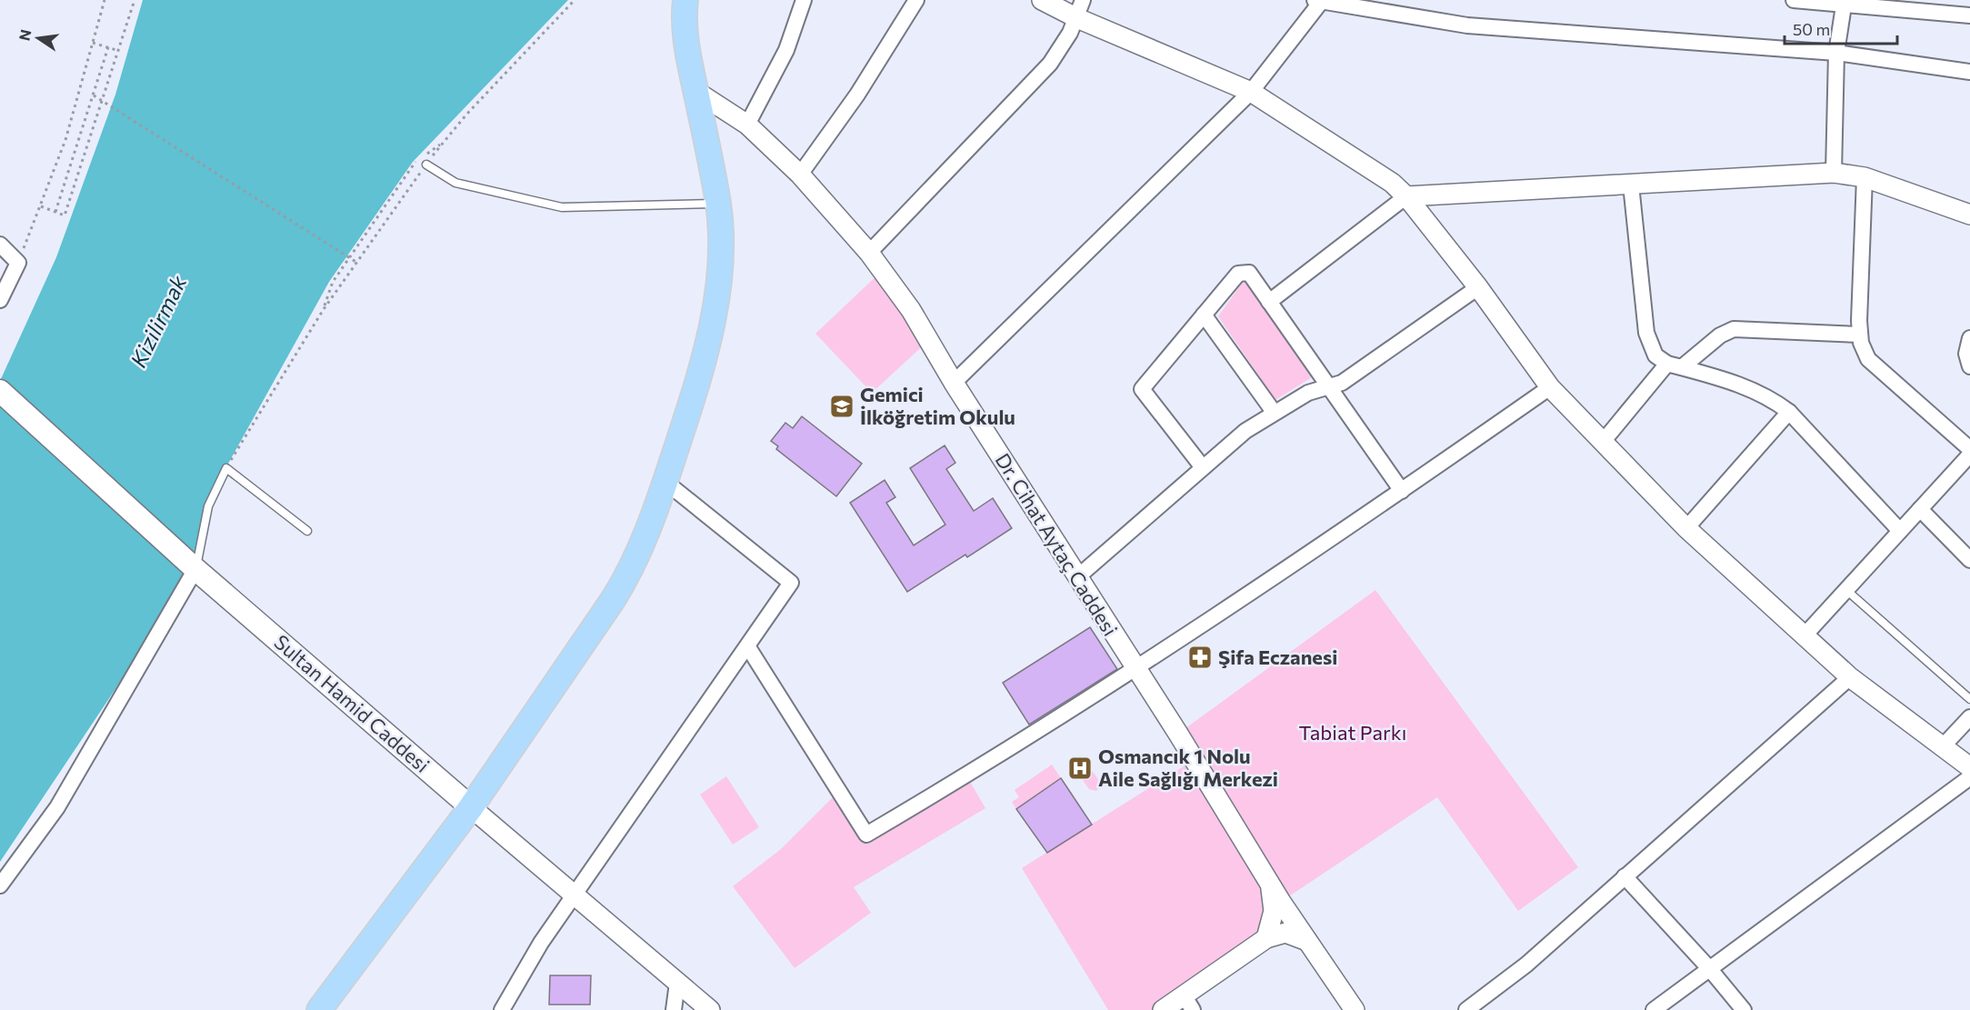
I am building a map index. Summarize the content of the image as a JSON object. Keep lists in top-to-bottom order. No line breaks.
{"streets":{"main road":["Sultan Hamid Caddesi"],"street":["Dr. Cihat Aytaç Caddesi"]},"water":["Kizilirmak"],"parks":["Tabiat Parkı"],"places":{"school or university":["Gemici İlköğretim Okulu"],"pharmacy":["Şifa Eczanesi"],"hospital":["Osmancık 1 Nolu Aile Sağlığı Merkezi"]},"scale_bar":"50 m","north":"left"}
